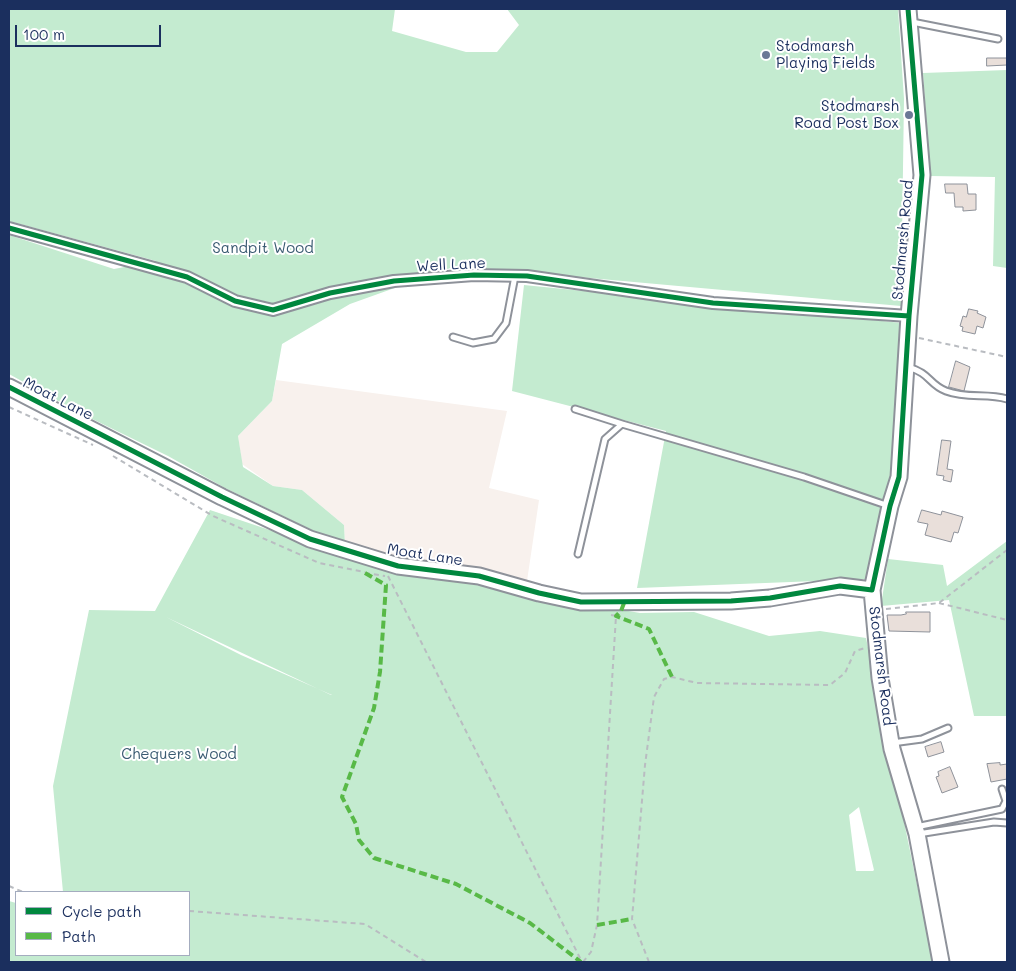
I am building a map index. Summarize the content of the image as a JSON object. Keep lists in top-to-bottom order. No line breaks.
{"streets":{"street":["Stodmarsh Road","Well Lane","Moat Lane"]},"crossings":[["Stodmarsh Road","Well Lane"],["Stodmarsh Road","Moat Lane"]],"parks":["Sandpit Wood","Chequers Wood"],"places":["Stodmarsh Playing Fields","Stodmarsh Road Post Box"],"legend":["Cycle path","Path"],"scale_bar":"100 m"}
